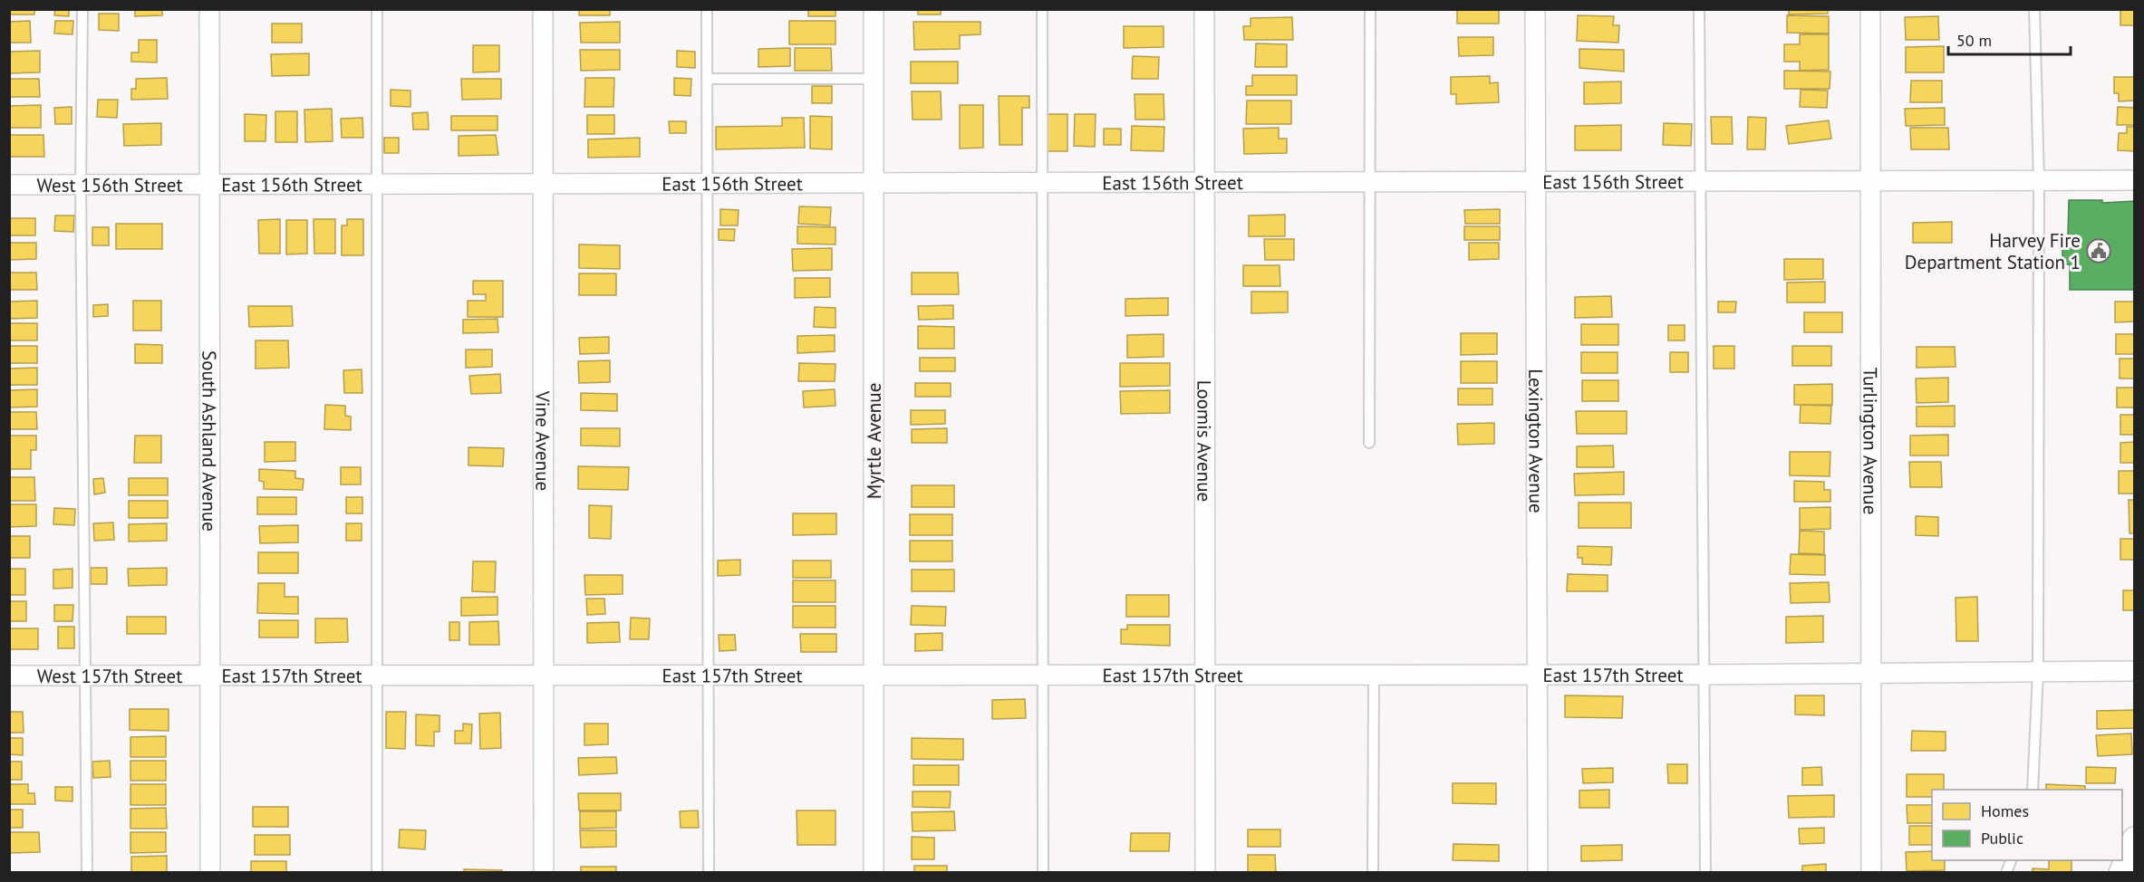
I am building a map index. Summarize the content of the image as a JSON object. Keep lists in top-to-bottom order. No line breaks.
{"streets":{"street":["East 156th Street","West 156th Street","South Ashland Avenue","Vine Avenue","Myrtle Avenue","Loomis Avenue","Lexington Avenue","Turlington Avenue","West 157th Street","East 157th Street"]},"crossings":[["East 156th Street","West 156th Street"],["East 156th Street","South Ashland Avenue"],["East 156th Street","Vine Avenue"],["East 156th Street","Myrtle Avenue"],["East 156th Street","Loomis Avenue"],["East 156th Street","Lexington Avenue"],["East 156th Street","Turlington Avenue"],["West 156th Street","South Ashland Avenue"],["South Ashland Avenue","West 157th Street"],["South Ashland Avenue","East 157th Street"],["Vine Avenue","East 157th Street"],["Myrtle Avenue","East 157th Street"],["Loomis Avenue","East 157th Street"],["Lexington Avenue","East 157th Street"],["Turlington Avenue","East 157th Street"],["West 157th Street","East 157th Street"]],"places":{"public building":["Harvey Fire Department Station 1"]},"legend":["Homes","Public"],"scale_bar":"50 m"}
